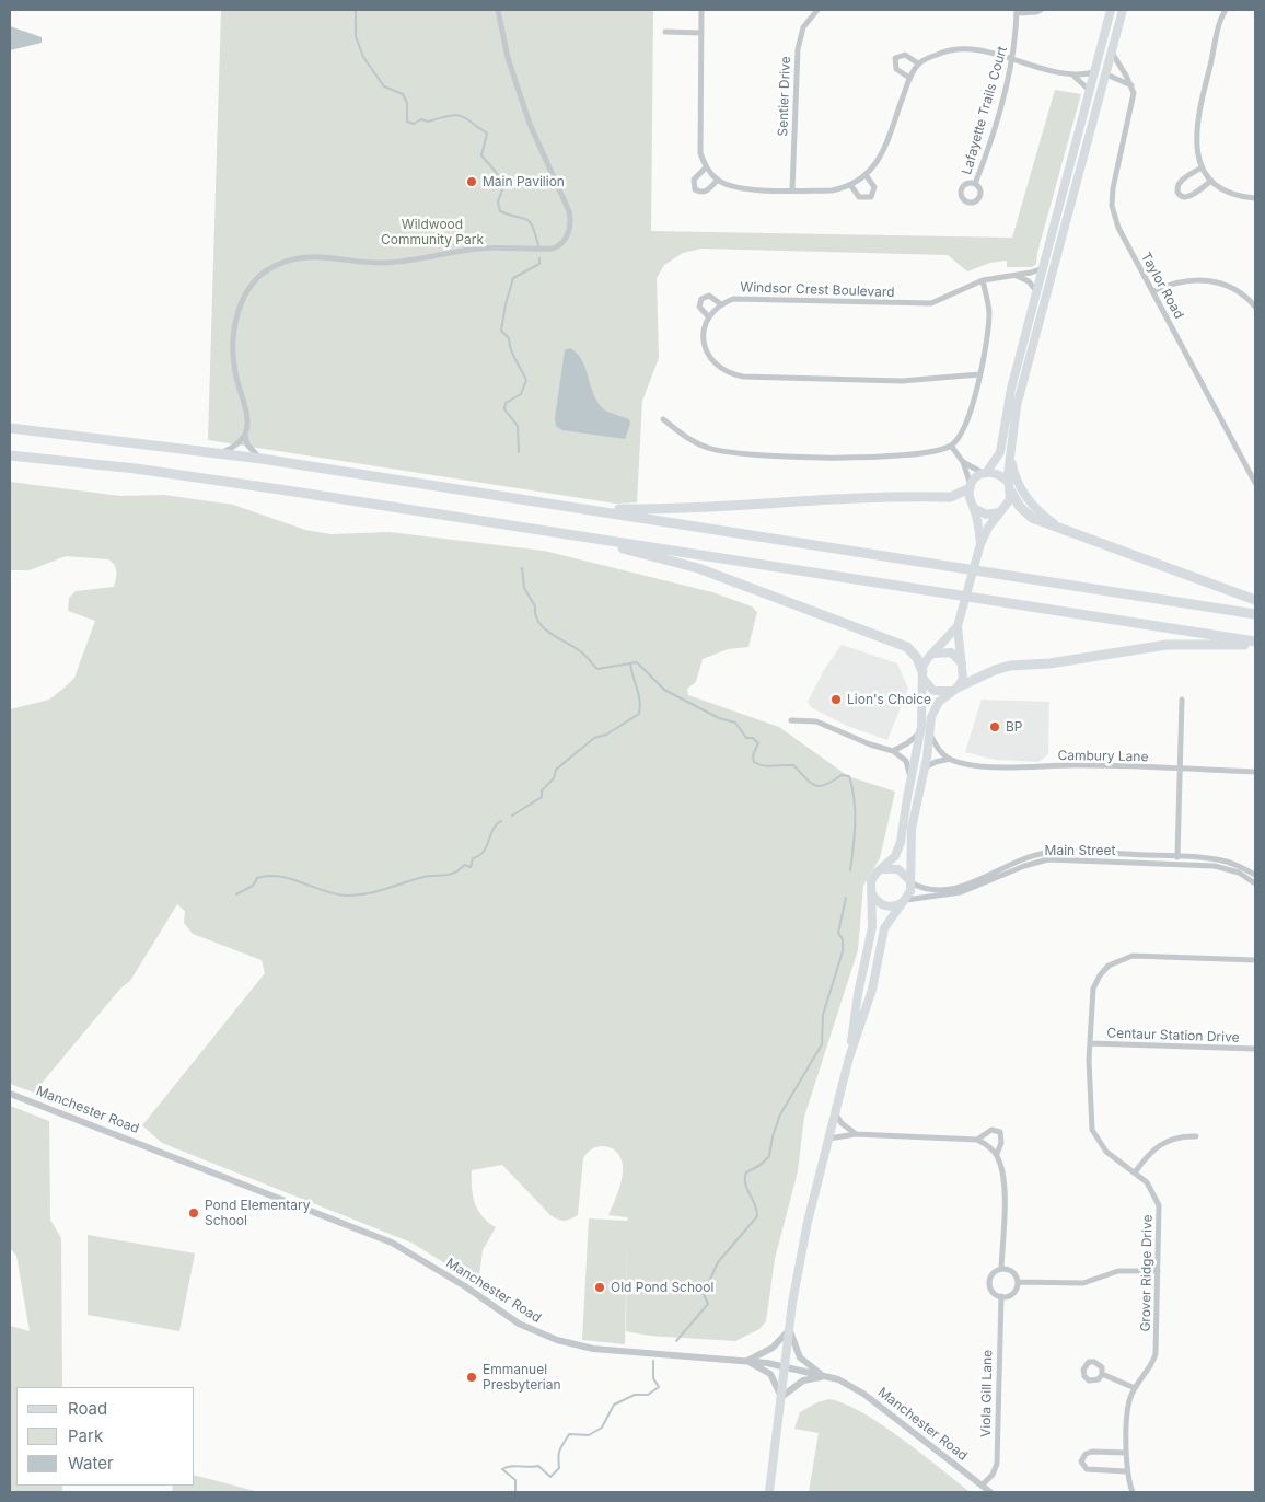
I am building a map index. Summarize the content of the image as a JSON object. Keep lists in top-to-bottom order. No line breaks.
{"streets":{"street":["Sentier Drive","Lafayette Trails Court","Taylor Road","Windsor Crest Boulevard","Cambury Lane","Main Street","Centaur Station Drive","Manchester Road","Grover Ridge Drive","Viola Gill Lane"]},"crossings":[["Centaur Station Drive","Grover Ridge Drive"],["Manchester Road","Viola Gill Lane"]],"parks":["Wildwood Community Park"],"places":["Main Pavilion","Lion's Choice","BP","Pond Elementary School","Old Pond School","Emmanuel Presbyterian"],"legend":["Road","Park","Water"]}
